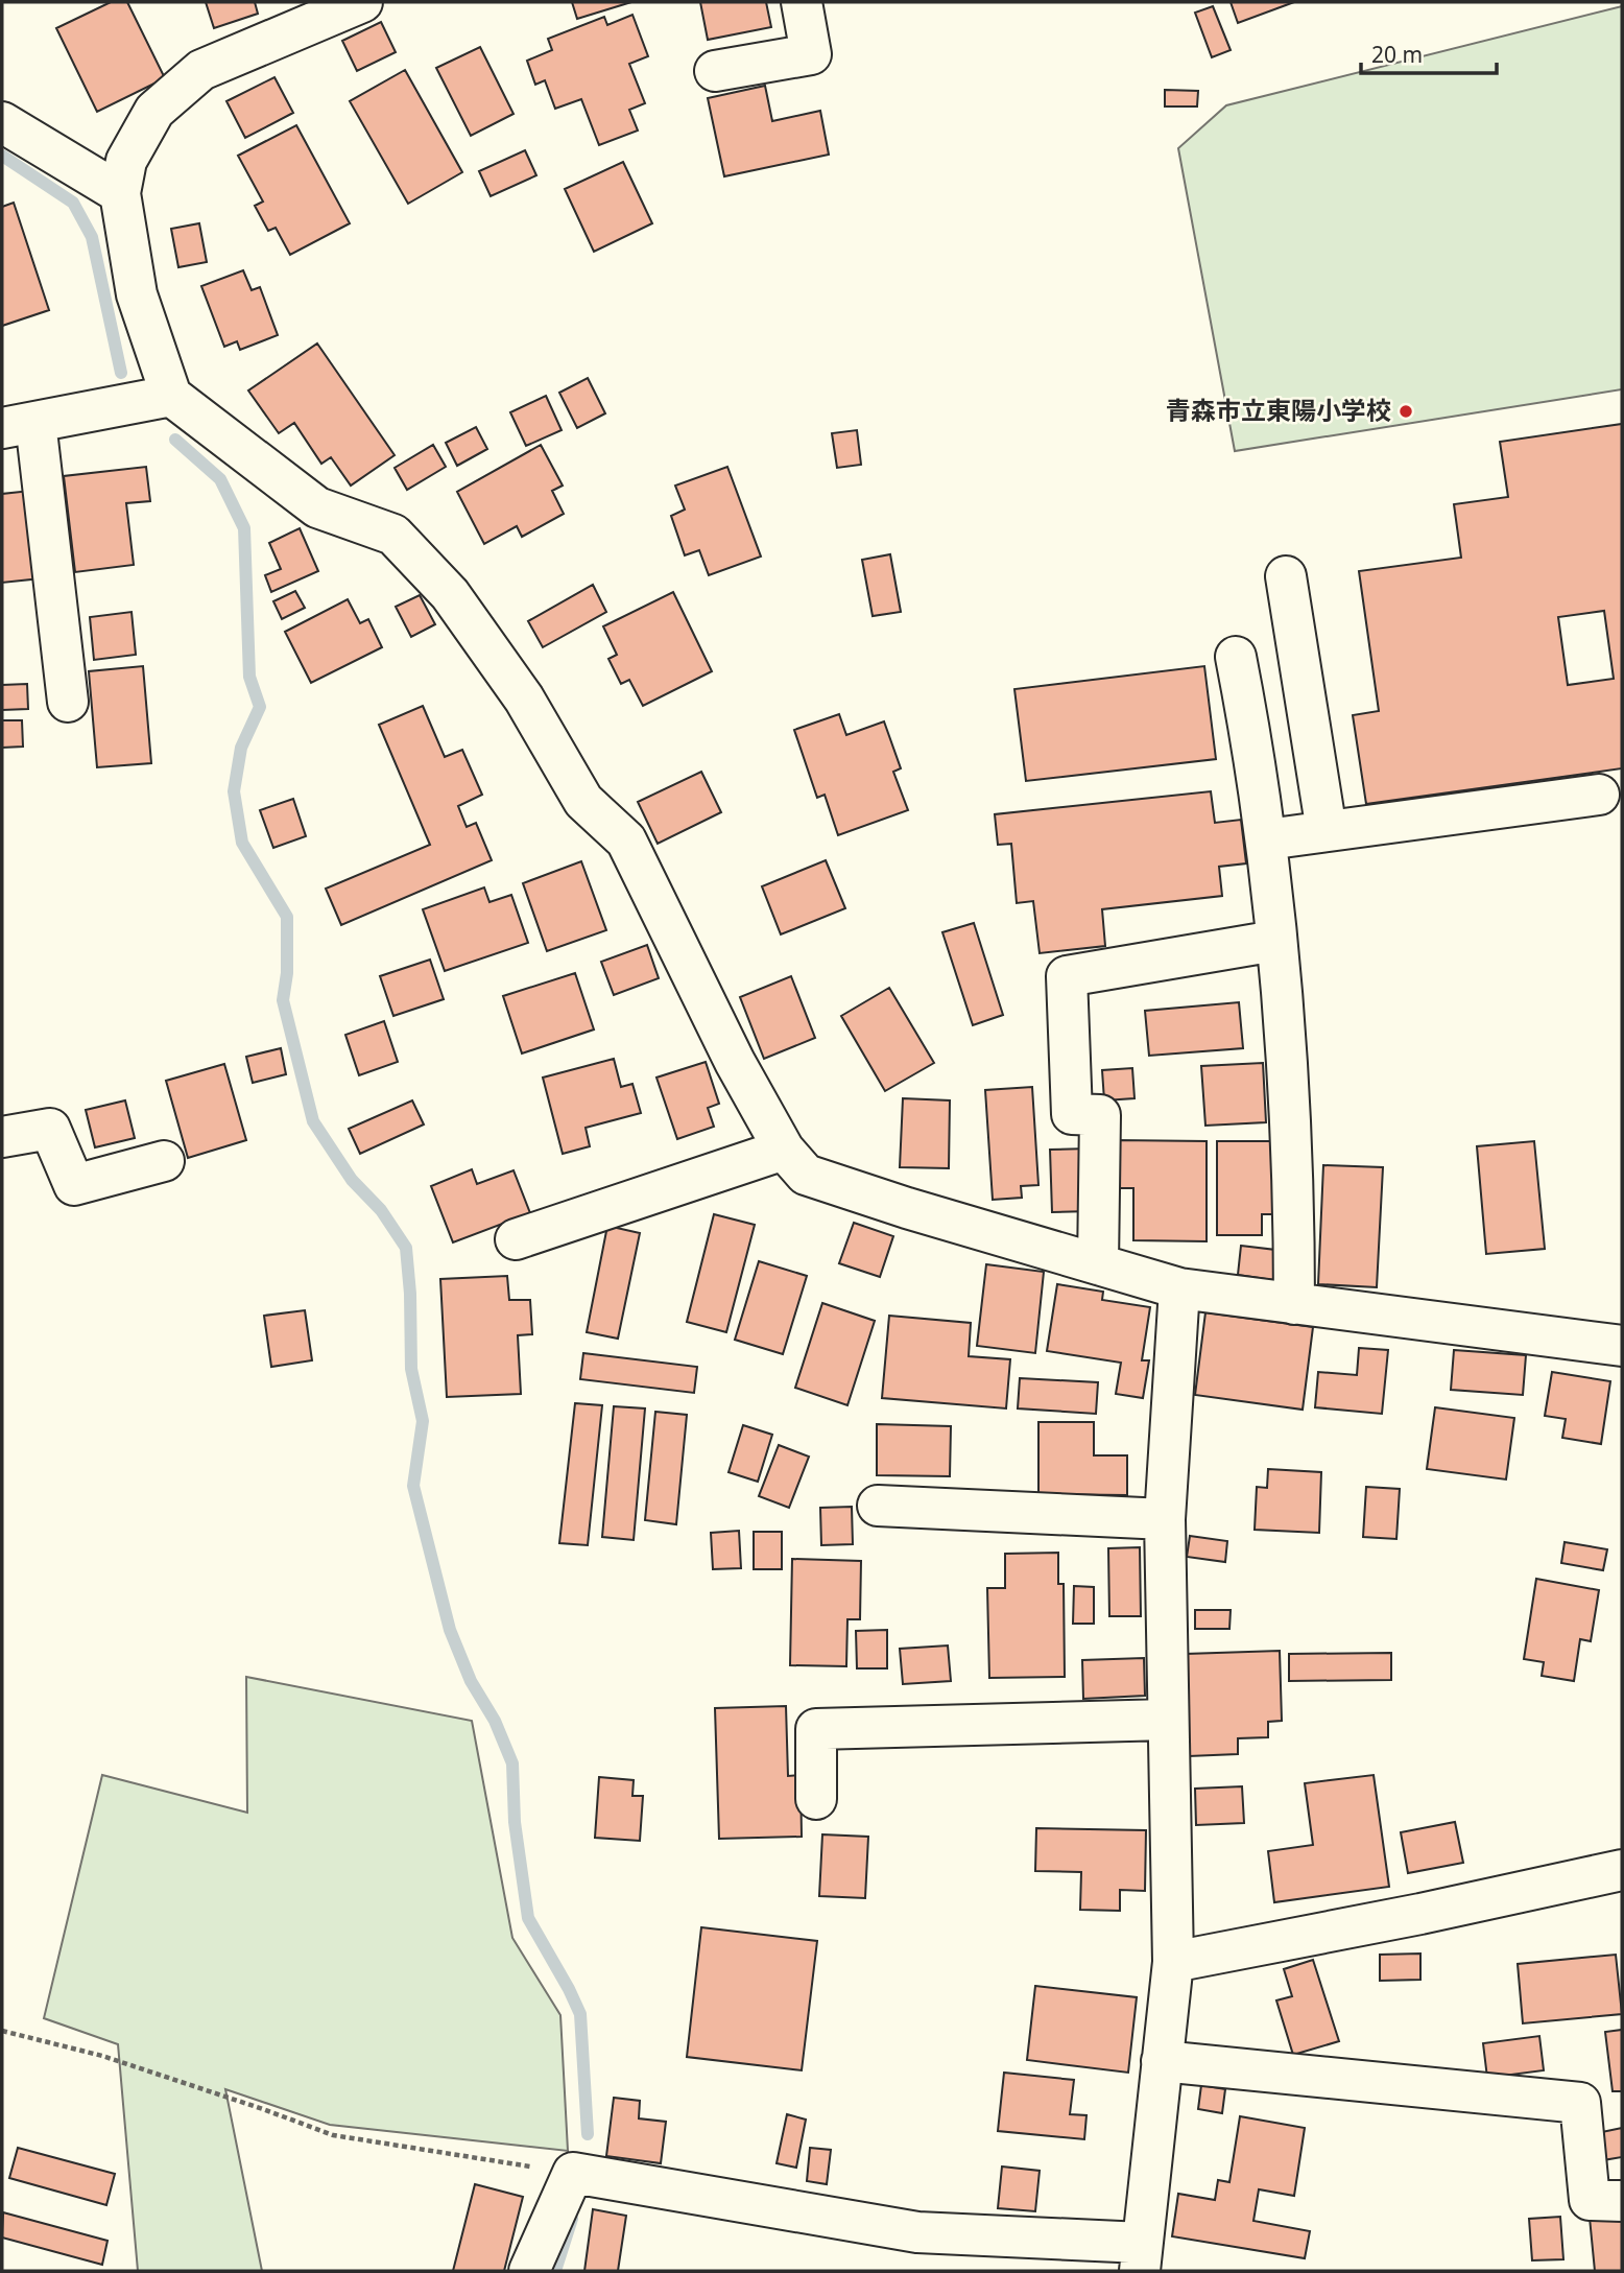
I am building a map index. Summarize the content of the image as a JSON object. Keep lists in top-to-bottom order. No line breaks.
{"places":["青森市立東陽小学校"],"scale_bar":"20 m"}
